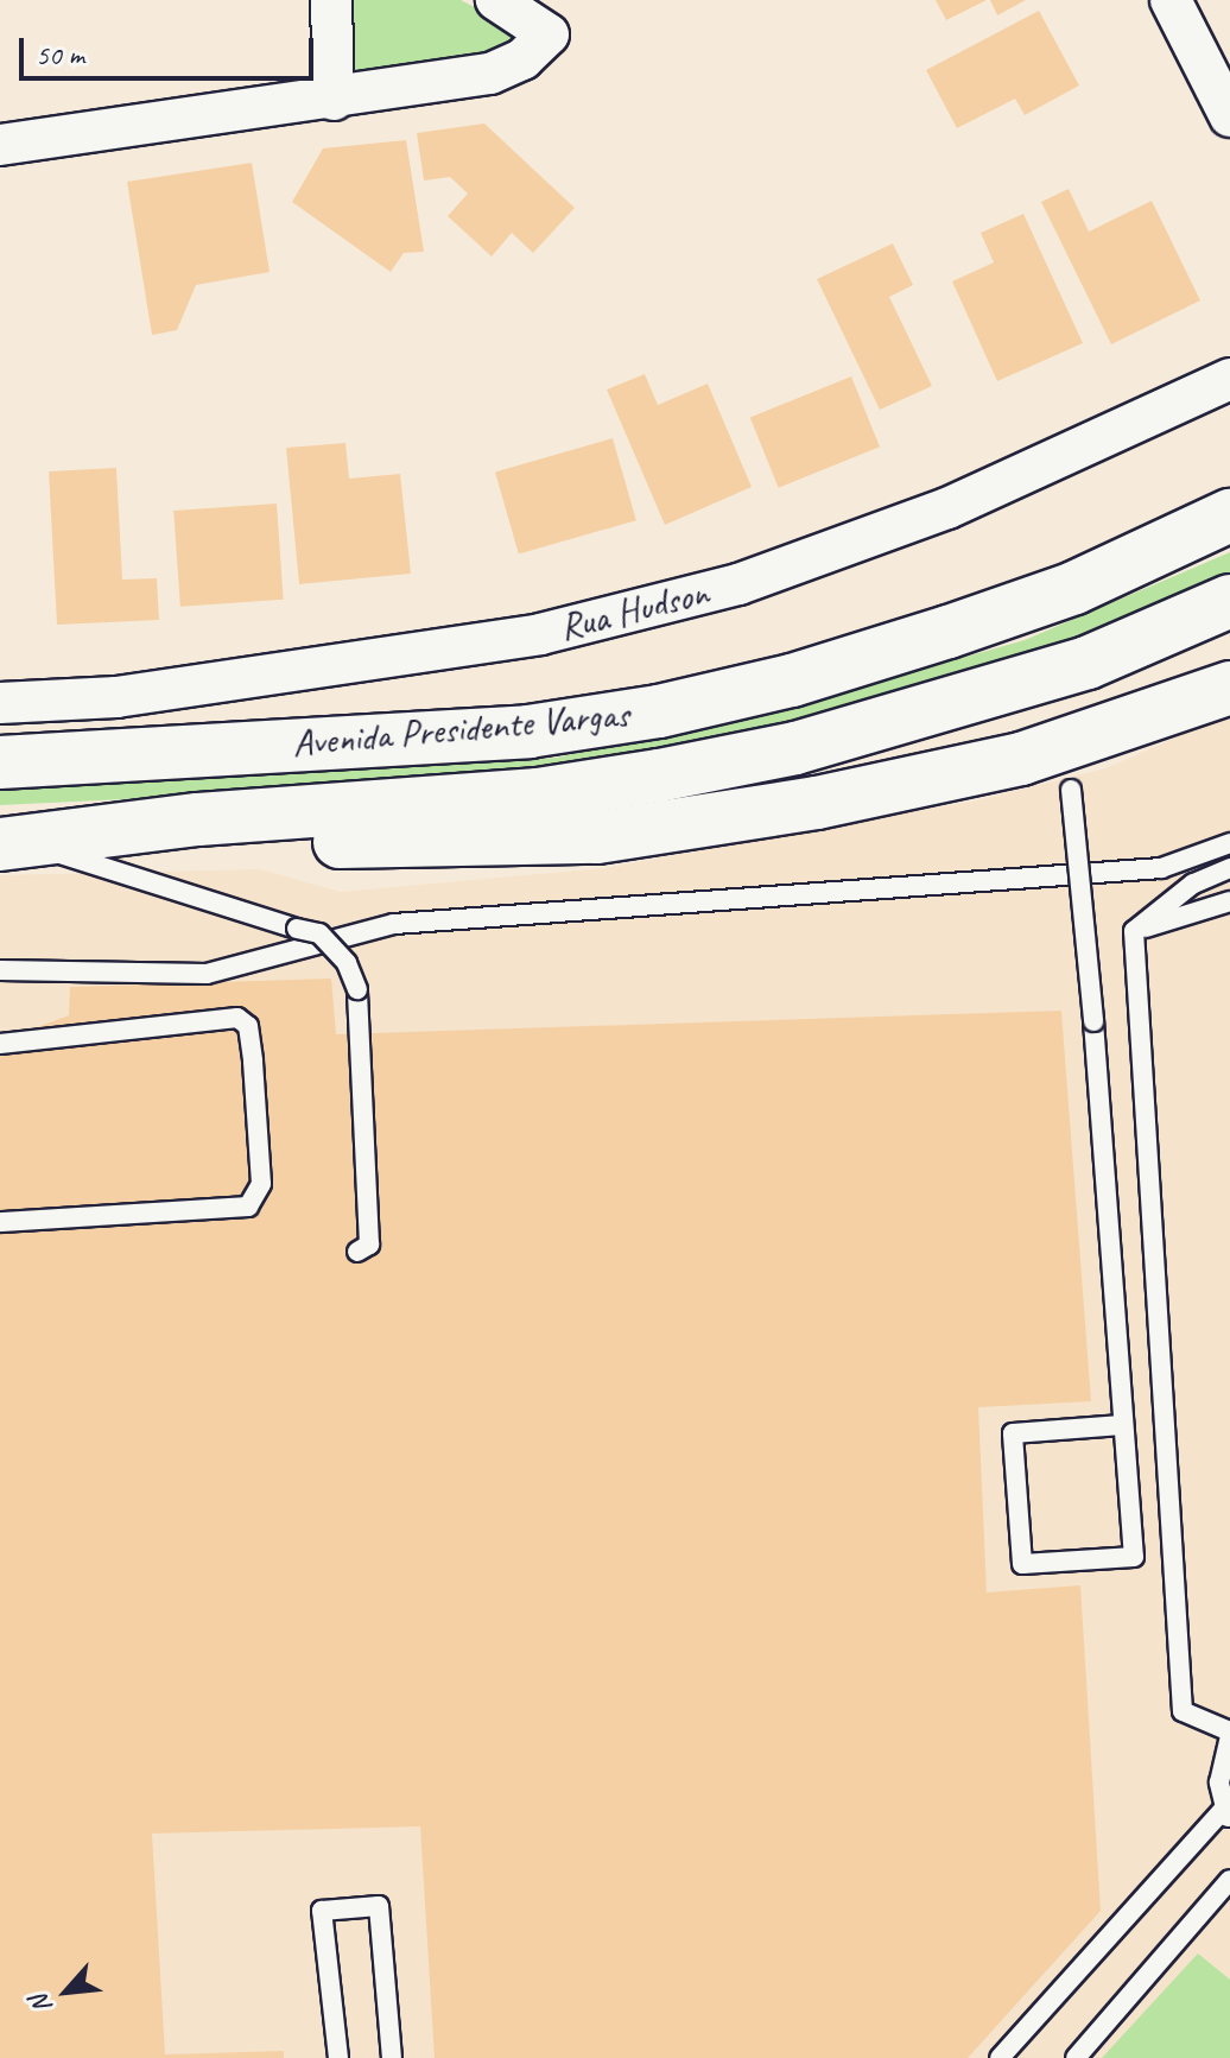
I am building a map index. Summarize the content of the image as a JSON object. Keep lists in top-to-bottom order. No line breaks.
{"streets":{"main road":["Avenida Presidente Vargas"],"street":["Rua Hudson"]},"scale_bar":"50 m","north":"bottom left"}
